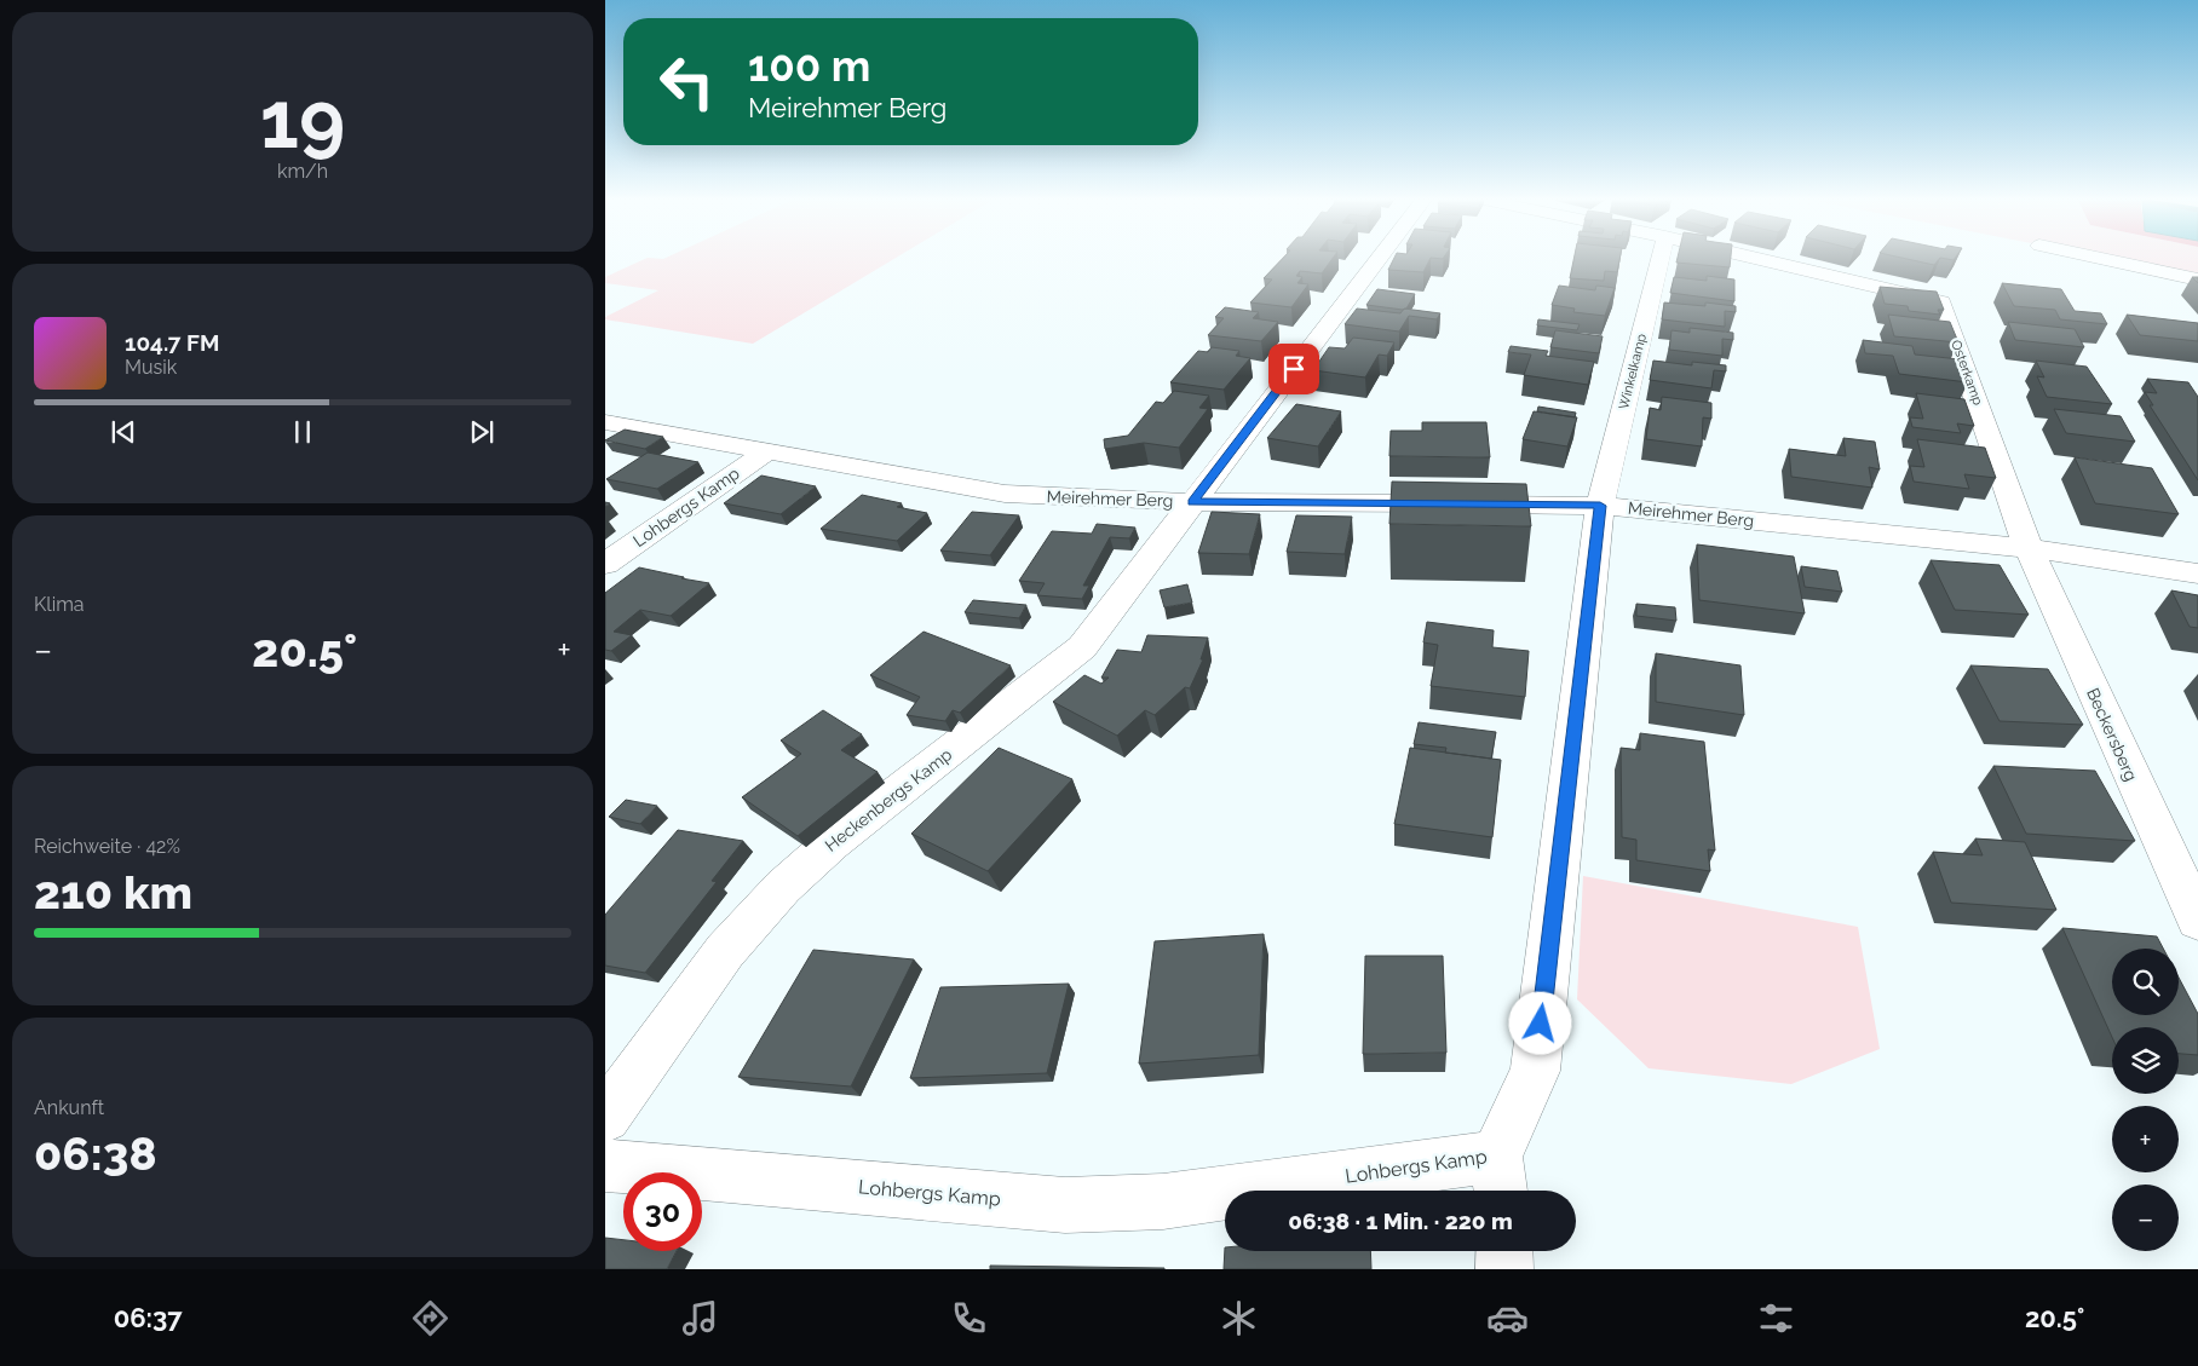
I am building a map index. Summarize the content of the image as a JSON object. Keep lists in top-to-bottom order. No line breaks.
{"streets":{"street":["Winkelkamp","Osterkamp","Meirehmer Berg","Lohbergs Kamp","Beckersberg","Heckenbergs Kamp"]},"crossings":[["Winkelkamp","Meirehmer Berg"],["Winkelkamp","Lohbergs Kamp"],["Osterkamp","Meirehmer Berg"],["Osterkamp","Beckersberg"],["Meirehmer Berg","Lohbergs Kamp"],["Meirehmer Berg","Beckersberg"],["Meirehmer Berg","Heckenbergs Kamp"]],"page":{"tile":[["19","km/h"],"Klima",["Reichweite · 42%","210 km"],["Ankunft","06:38"]],"turn":["100 m","Meirehmer Berg"],"song":["104.7 FM","Musik"],"heat":["−","20.5°","+"],"map_buttons":["+","−"],"limit":"30","trip":"06:38 · 1 Min. · 220 m","tabs":["06:37","20.5°"]}}
